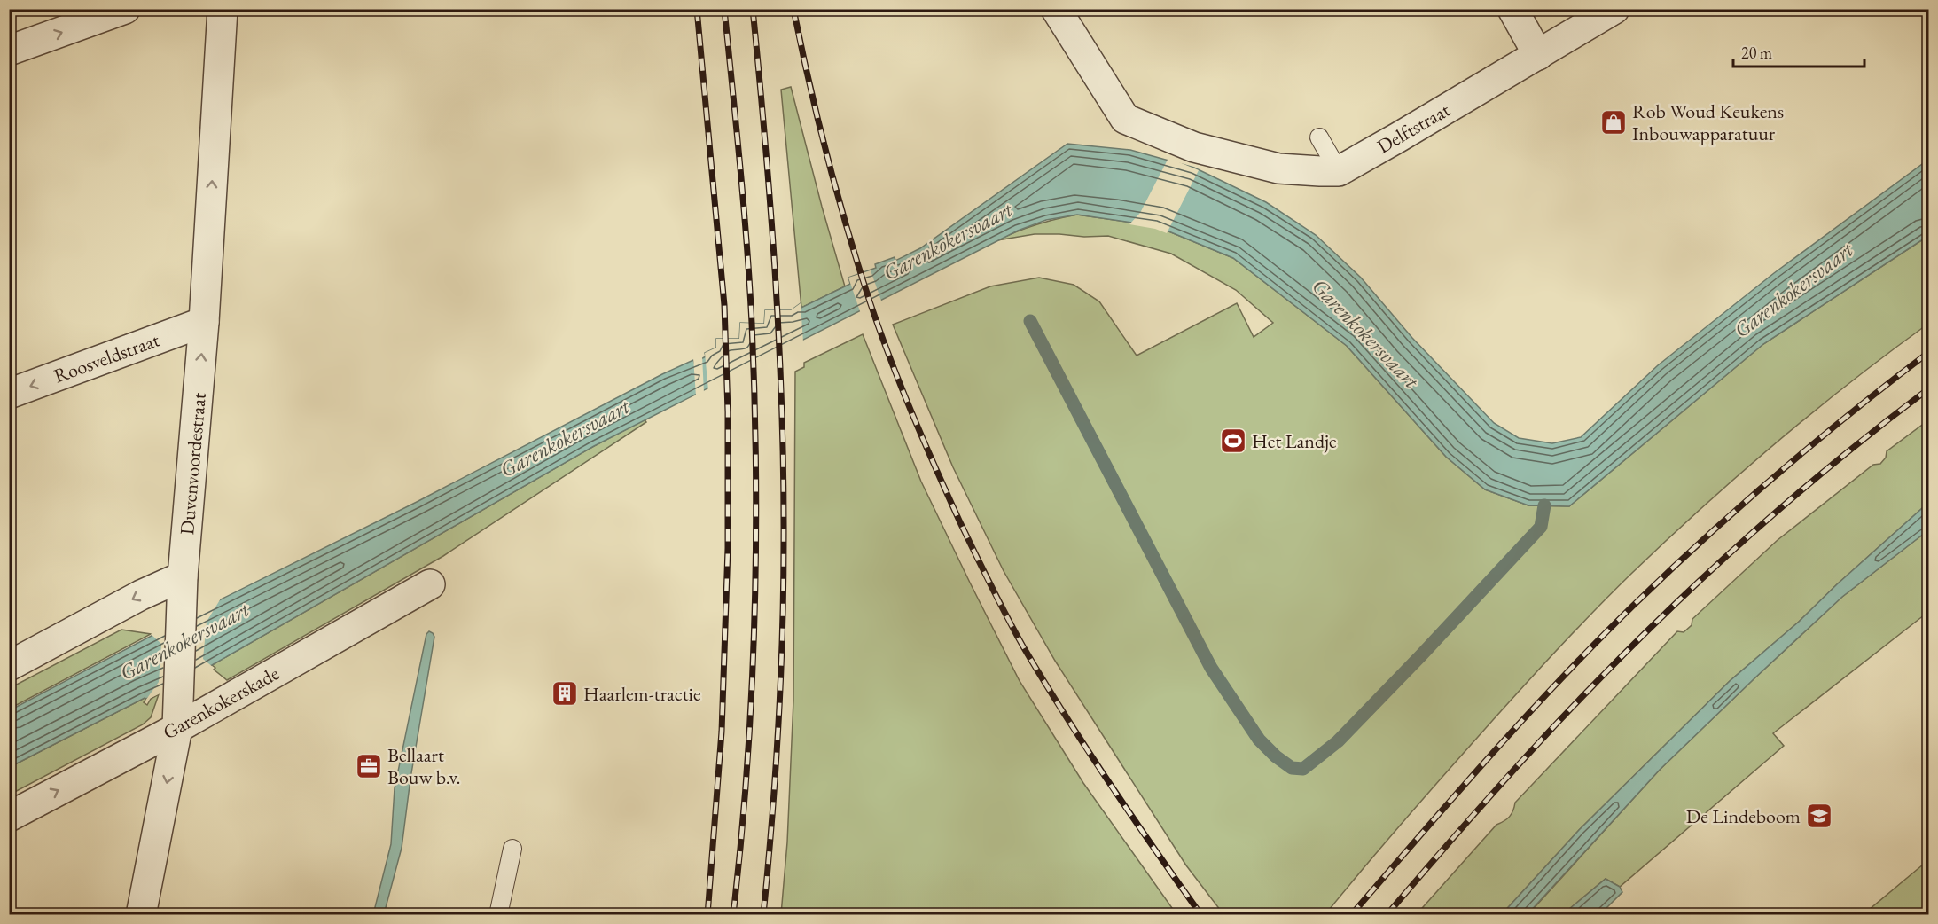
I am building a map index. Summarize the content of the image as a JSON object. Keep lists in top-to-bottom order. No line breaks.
{"streets":{"street":["Delftstraat","Roosveldstraat","Duvenvoordestraat","Garenkokerskade"]},"crossings":[["Roosveldstraat","Duvenvoordestraat"],["Duvenvoordestraat","Garenkokerskade"]],"water":["Garenkokersvaart"],"places":{"shop":["Rob Woud Keukens Inbouwapparatuur"],"sports":["Het Landje"],"building":["Haarlem-tractie"],"office":["Bellaart Bouw b.v."],"school or university":["De Lindeboom"]},"scale_bar":"20 m"}
